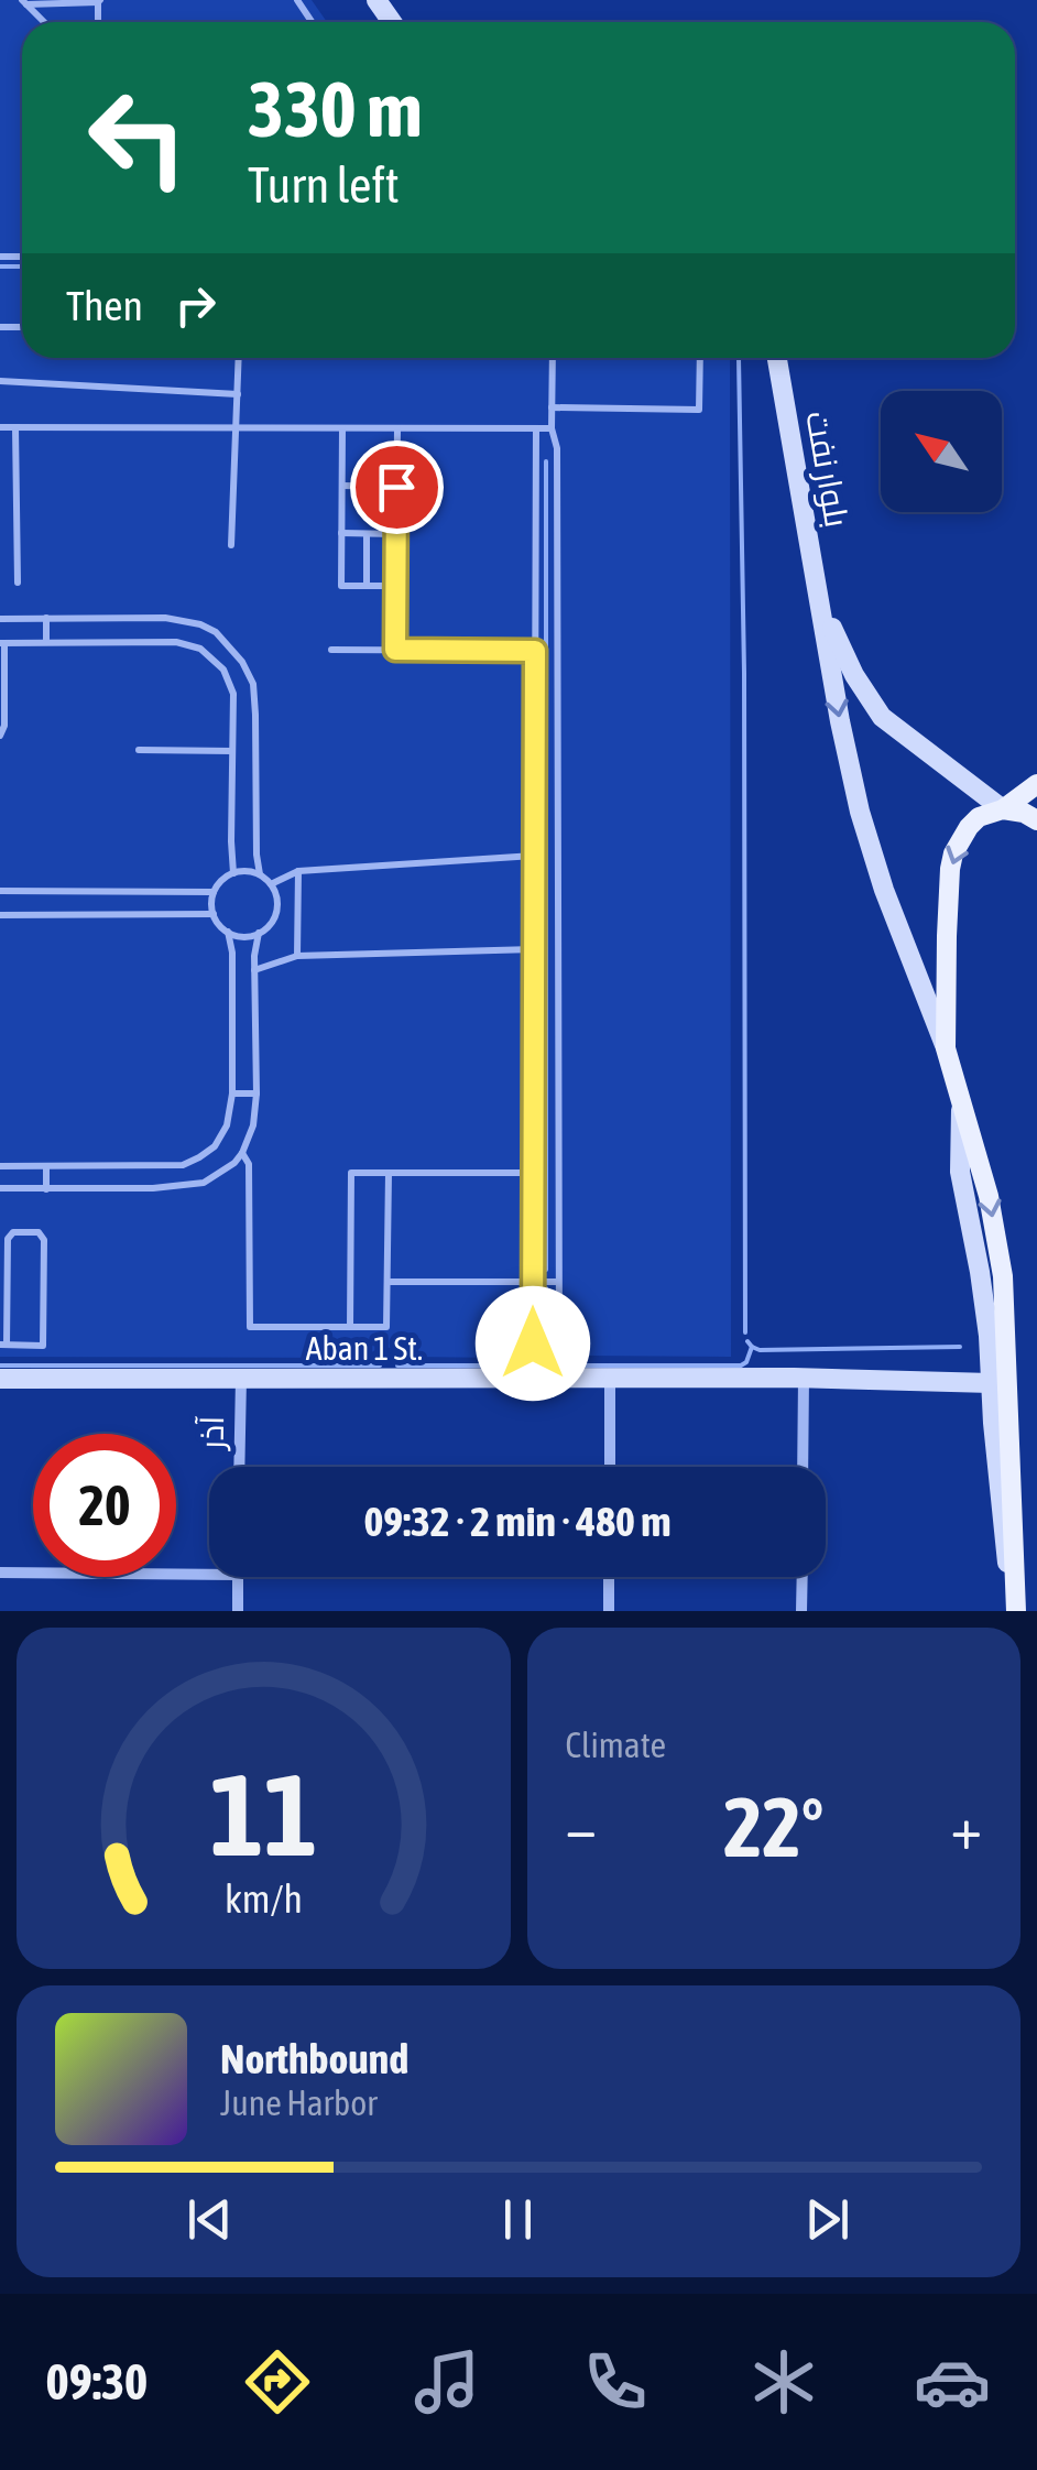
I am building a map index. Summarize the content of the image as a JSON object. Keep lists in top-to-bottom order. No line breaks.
{"streets":{"street":["بلوار نفت","Aban 1 St.","آذر"]},"crossings":[["Aban 1 St.","آذر"]],"north":"top left","page":{"turn":["330 m","Turn left"],"then":"Then","limit":"20","trip":"09:32 · 2 min · 480 m","tile":"Climate","heat":["−","22°","+"],"song":["Northbound","June Harbor"],"tabs":"09:30","gauge":["11","km/h"]}}
